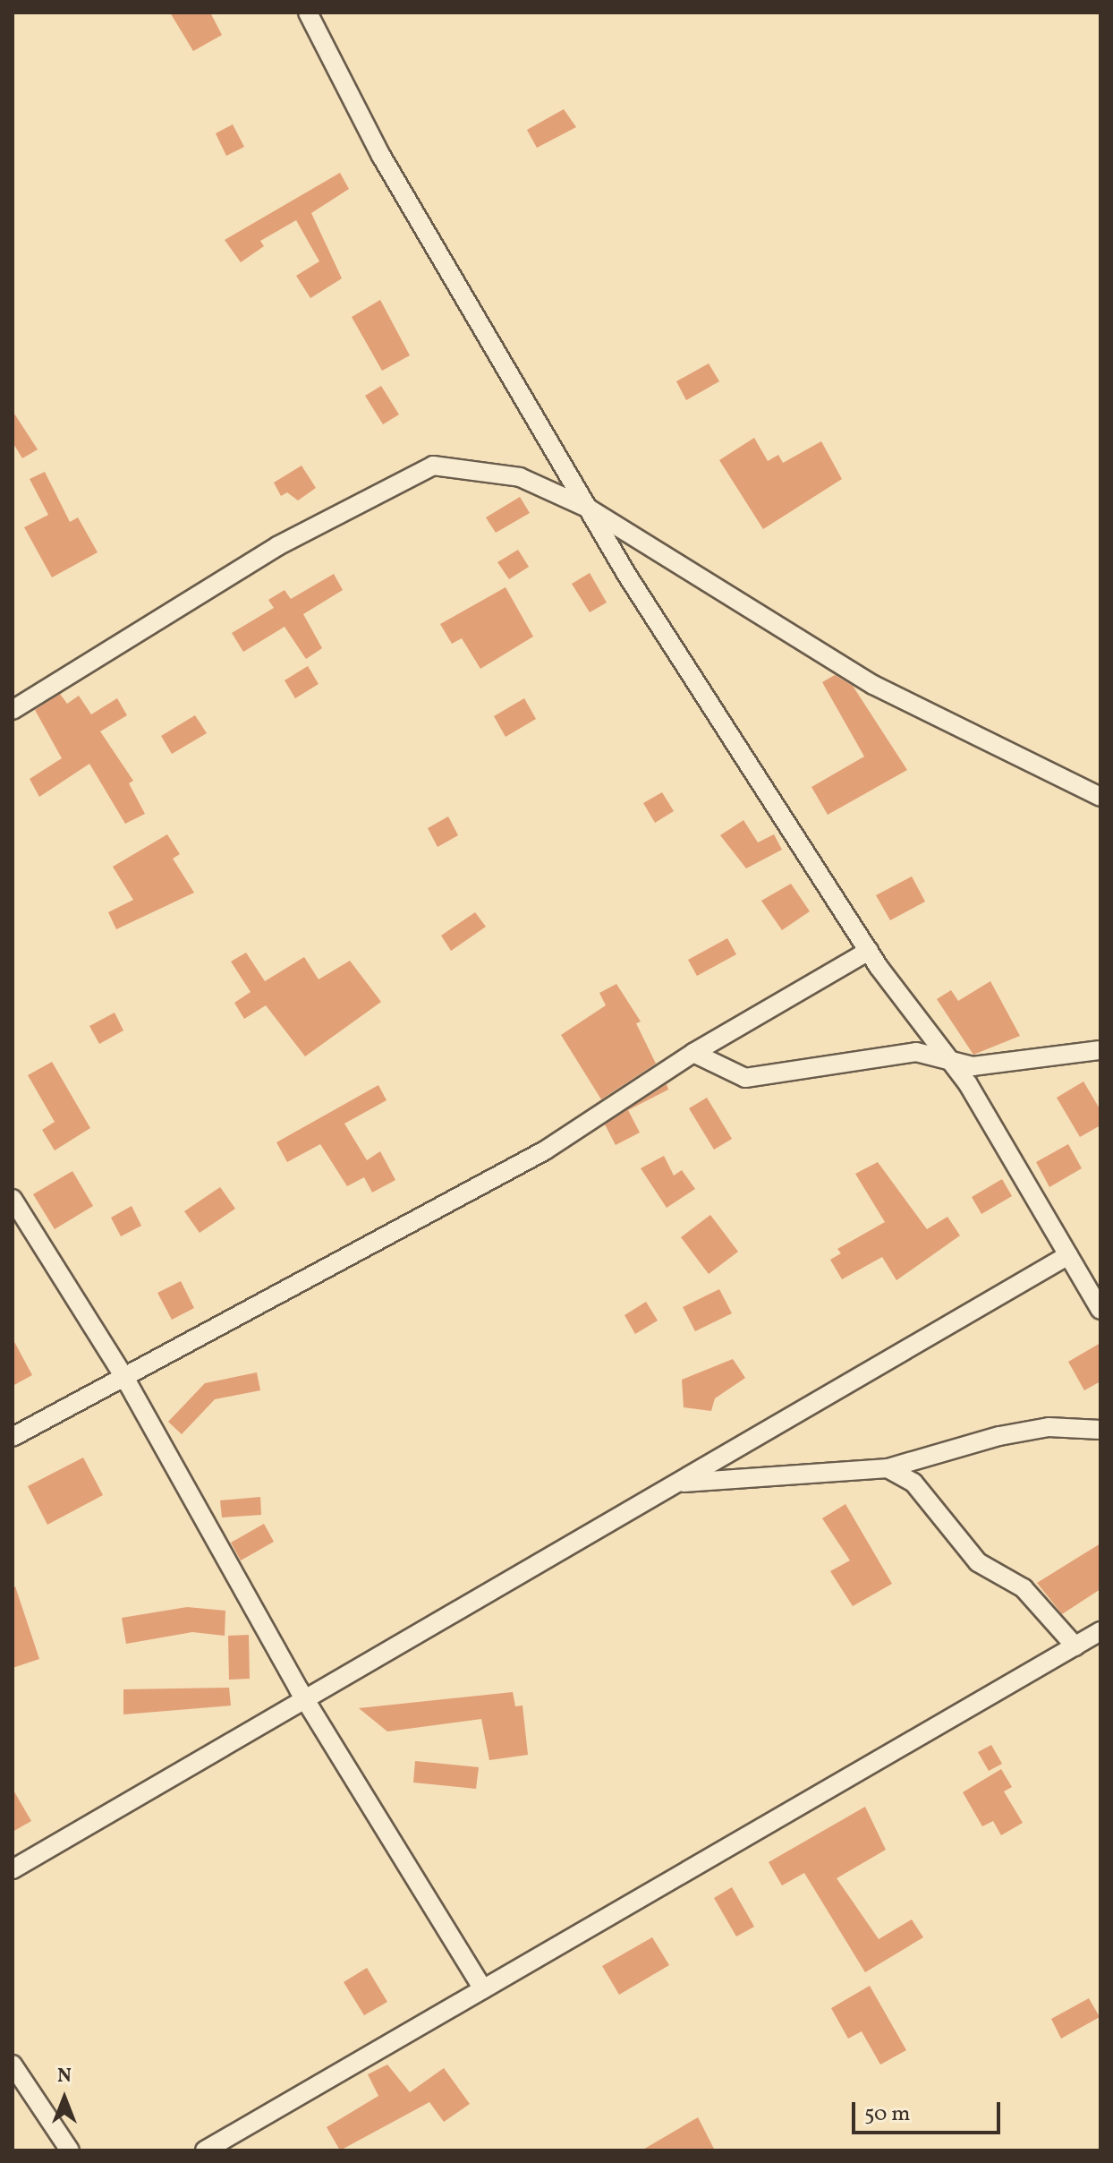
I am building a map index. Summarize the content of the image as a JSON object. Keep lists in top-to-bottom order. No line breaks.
{"scale_bar":"50 m","north":"top"}
